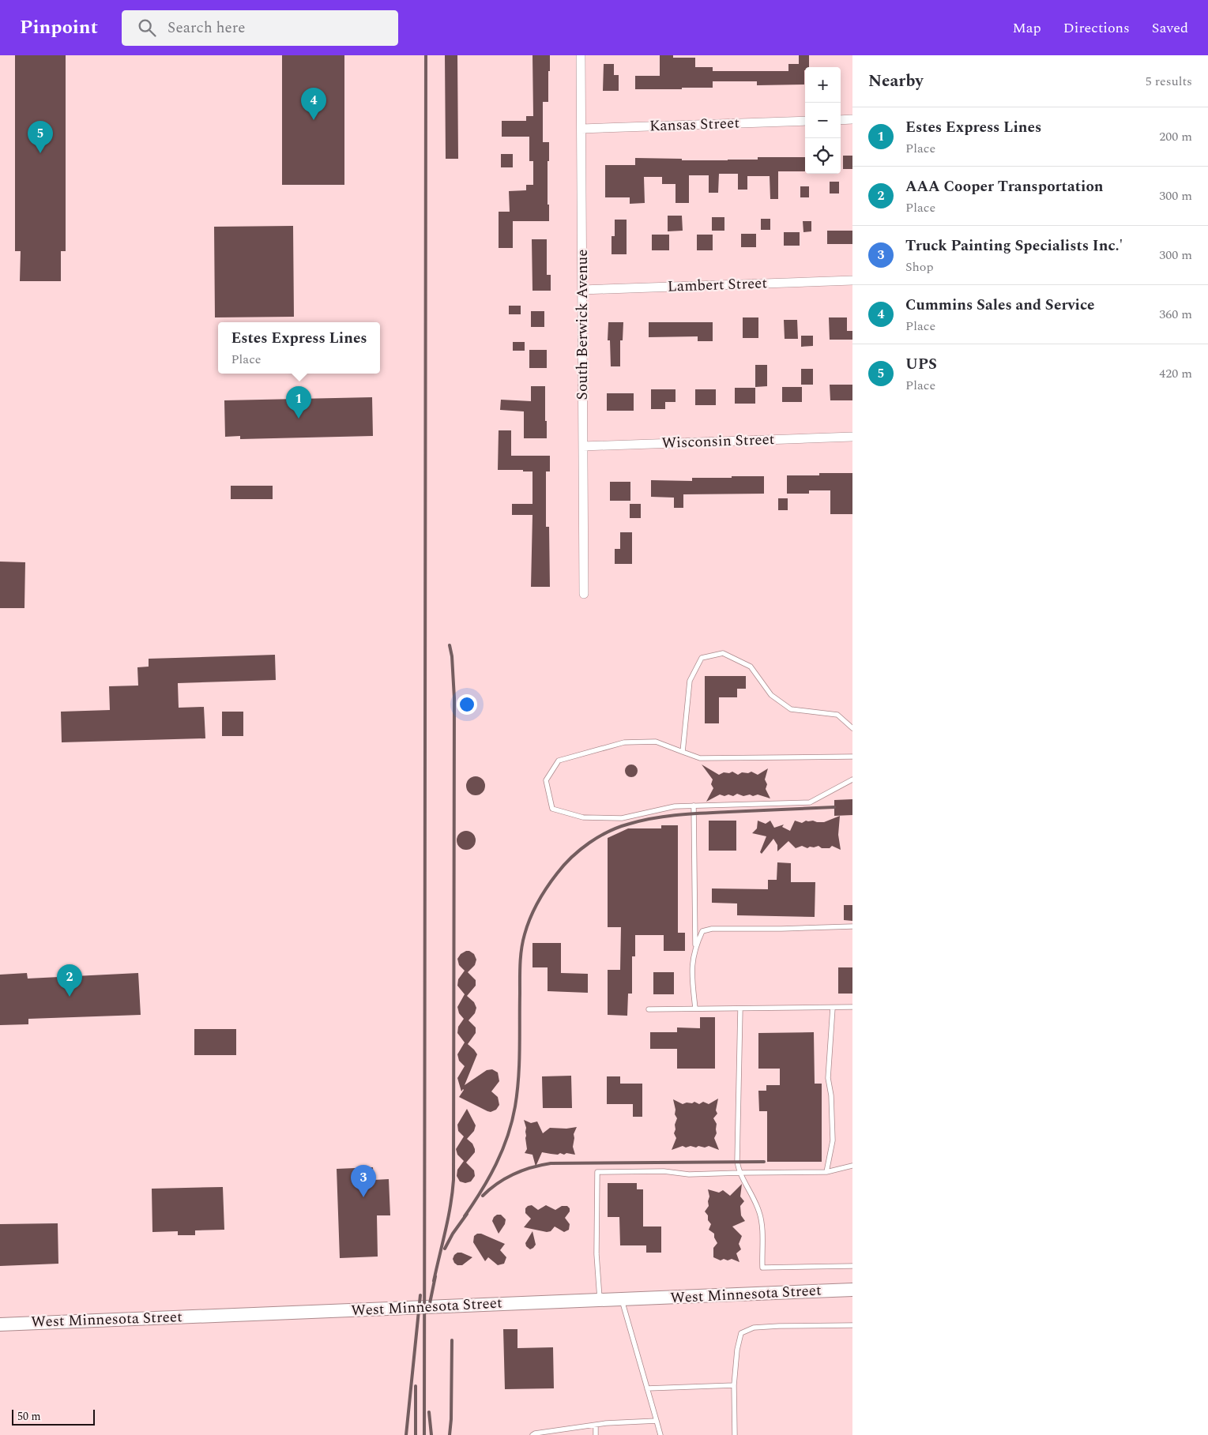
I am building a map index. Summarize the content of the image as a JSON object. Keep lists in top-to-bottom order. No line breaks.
{"streets":{"street":["Kansas Street","Lambert Street","South Berwick Avenue","Wisconsin Street","West Minnesota Street"]},"crossings":[["Kansas Street","South Berwick Avenue"],["Lambert Street","South Berwick Avenue"],["South Berwick Avenue","Wisconsin Street"]],"scale_bar":"50 m","page":{"header":"Pinpoint","search":"Search here","nav":["Map","Directions","Saved"],"heading":["Nearby","5 results"],"map_buttons":["+","−"],"pins":["4","5","1","2","3"],"list":[{"mark":"1","name":"Estes Express Lines","note":"Place","value":"200 m"},{"mark":"2","name":"AAA Cooper Transportation","note":"Place","value":"300 m"},{"mark":"3","name":"Truck Painting Specialists Inc.'","note":"Shop","value":"300 m"},{"mark":"4","name":"Cummins Sales and Service","note":"Place","value":"360 m"},{"mark":"5","name":"UPS","note":"Place","value":"420 m"}],"popup":["Estes Express Lines","Place"],"scale":"50 m"}}
